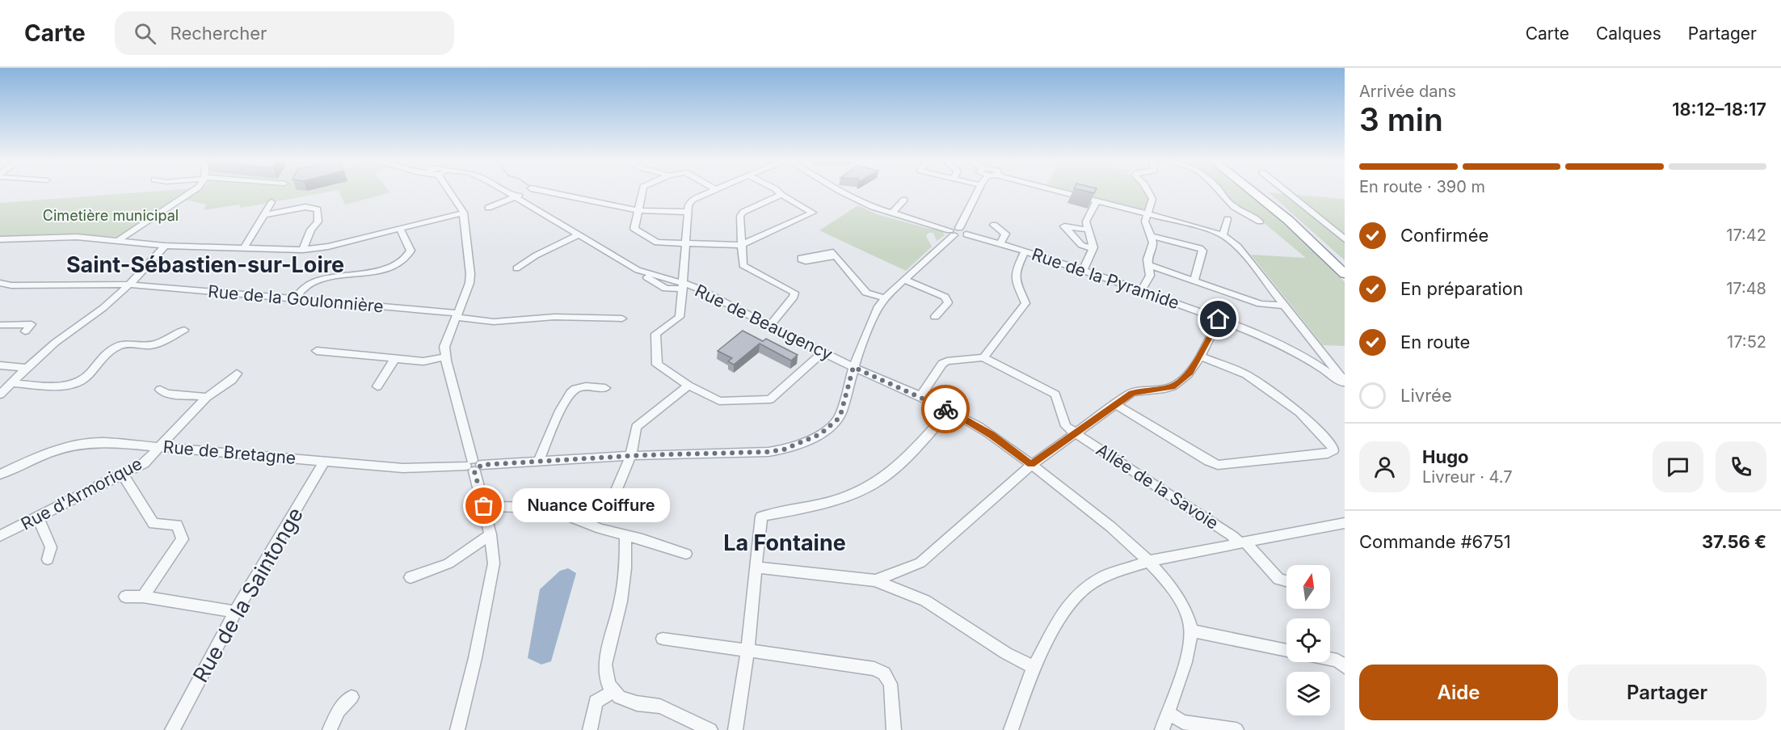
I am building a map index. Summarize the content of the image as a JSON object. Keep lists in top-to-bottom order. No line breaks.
{"streets":{"street":["Rue de la Pyramide","Rue de la Goulonnière","Rue de Beaugency","Rue de Bretagne","Allée de la Savoie","Rue d'Armorique","Rue de la Saintonge"]},"crossings":[["Rue de Beaugency","Rue de Bretagne"],["Rue de Bretagne","Rue d'Armorique"],["Rue de Bretagne","Rue de la Saintonge"]],"districts":["Saint-Sébastien-sur-Loire","La Fontaine"],"parks":["Cimetière municipal"],"places":["Nuance Coiffure"],"north":"top","page":{"header":"Carte","search":"Rechercher","nav":["Carte","Calques","Partager"],"heading":["3 min","Arrivée dans","18:12–18:17"],"panel":["Hugo","Livreur · 4.7","Commande #6751","37.56 €"],"bar":"En route · 390 m","list":[["Confirmée","17:42"],["En préparation","17:48"],["En route","17:52"],"Livrée"],"bubble":"Nuance Coiffure","buttons":["Aide","Partager"]}}
